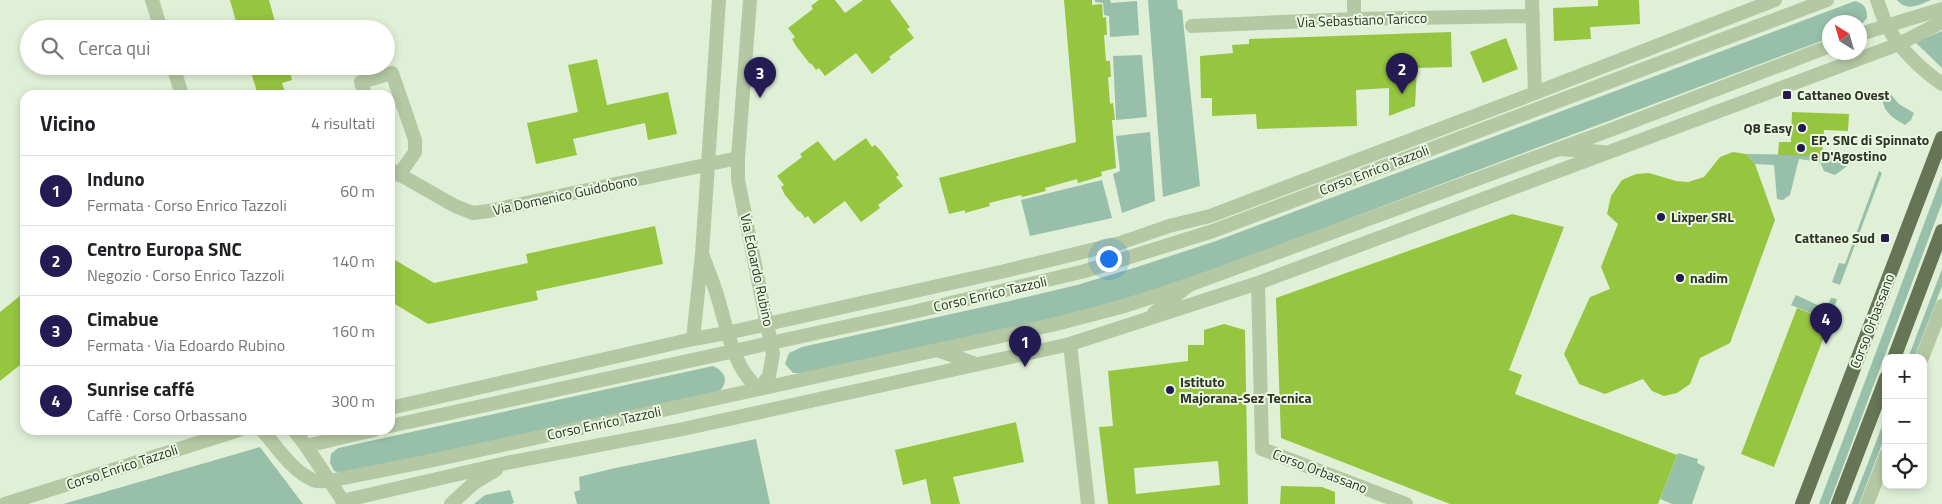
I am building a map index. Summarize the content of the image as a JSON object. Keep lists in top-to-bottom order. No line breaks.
{"streets":{"main road":["Corso Orbassano"],"street":["Via Sebastiano Taricco","Corso Enrico Tazzoli","Via Domenico Guidobono","Via Edoardo Rubino"]},"crossings":[["Corso Enrico Tazzoli","Via Edoardo Rubino"],["Corso Enrico Tazzoli","Corso Orbassano"],["Via Domenico Guidobono","Via Edoardo Rubino"]],"places":{"transit":["Cattaneo Ovest","Cattaneo Sud"],"other":["Q8 Easy","EP. SNC di Spinnato e D'Agostino","Lixper SRL","nadim","Istituto Majorana-Sez Tecnica"]},"north":"top left","page":{"search":"Cerca qui","pins":["2","3","4","1"],"heading":["Vicino","4 risultati"],"list":[{"mark":"1","name":"Induno","note":"Fermata · Corso Enrico Tazzoli","value":"60 m"},{"mark":"2","name":"Centro Europa SNC","note":"Negozio · Corso Enrico Tazzoli","value":"140 m"},{"mark":"3","name":"Cimabue","note":"Fermata · Via Edoardo Rubino","value":"160 m"},{"mark":"4","name":"Sunrise caffé","note":"Caffè · Corso Orbassano","value":"300 m"}],"map_buttons":["+","−"]}}
